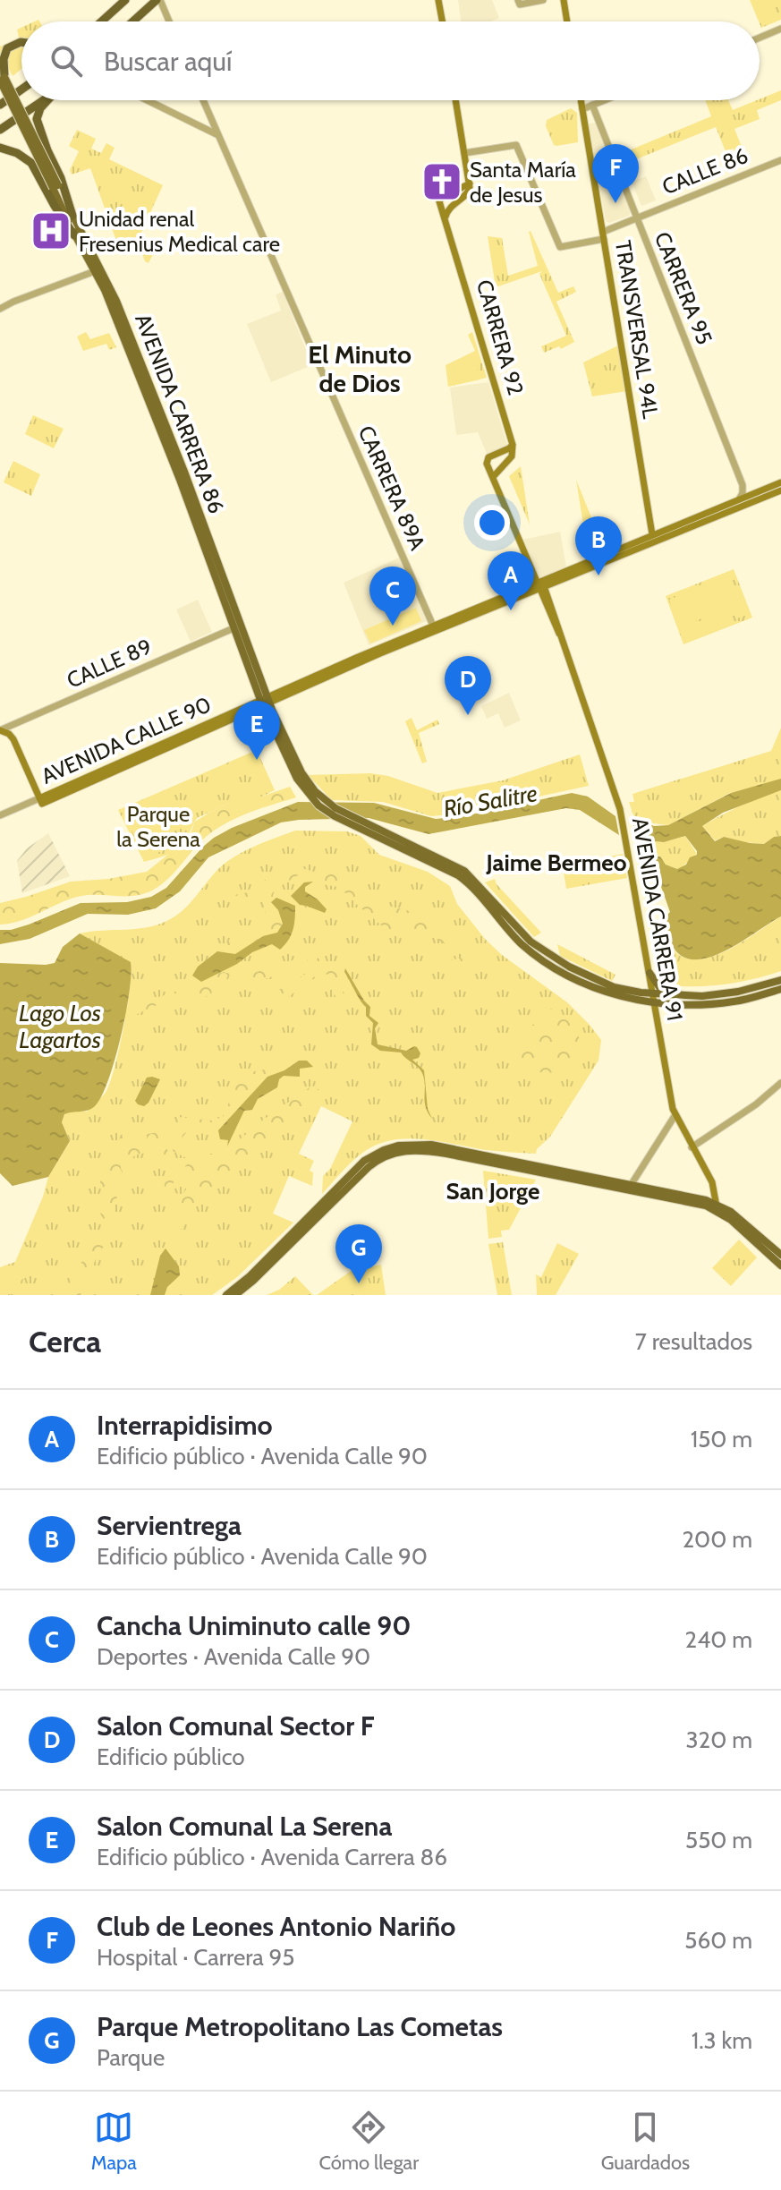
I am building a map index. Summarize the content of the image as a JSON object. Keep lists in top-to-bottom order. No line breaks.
{"streets":{"main road":["TRANSVERSAL 94L","CARRERA 92","AVENIDA CARRERA 86","AVENIDA CALLE 90","AVENIDA CARRERA 91"],"street":["CALLE 86","CARRERA 95","CARRERA 89A","CALLE 89"]},"crossings":[["CALLE 86","CARRERA 95"],["CALLE 86","TRANSVERSAL 94L"],["TRANSVERSAL 94L","AVENIDA CALLE 90"],["AVENIDA CARRERA 86","CALLE 89"],["AVENIDA CARRERA 86","AVENIDA CALLE 90"],["AVENIDA CARRERA 86","AVENIDA CARRERA 91"],["CARRERA 89A","AVENIDA CALLE 90"],["AVENIDA CALLE 90","AVENIDA CARRERA 91"]],"districts":["El Minuto de Dios","Jaime Bermeo","San Jorge"],"water":["Río Salitre","Lago Los Lagartos"],"parks":["Parque la Serena"],"places":{"church":["Santa María de Jesus"],"hospital":["Unidad renal Fresenius Medical care"]},"page":{"search":"Buscar aquí","pins":["F","B","A","C","D","E","G"],"heading":["Cerca","7 resultados"],"list":[{"mark":"A","name":"Interrapidisimo","note":"Edificio público · Avenida Calle 90","value":"150 m"},{"mark":"B","name":"Servientrega","note":"Edificio público · Avenida Calle 90","value":"200 m"},{"mark":"C","name":"Cancha Uniminuto calle 90","note":"Deportes · Avenida Calle 90","value":"240 m"},{"mark":"D","name":"Salon Comunal Sector F","note":"Edificio público","value":"320 m"},{"mark":"E","name":"Salon Comunal La Serena","note":"Edificio público · Avenida Carrera 86","value":"550 m"},{"mark":"F","name":"Club de Leones Antonio Nariño","note":"Hospital · Carrera 95","value":"560 m"},{"mark":"G","name":"Parque Metropolitano Las Cometas","note":"Parque","value":"1.3 km"}],"nav":["Mapa","Cómo llegar","Guardados"]}}
